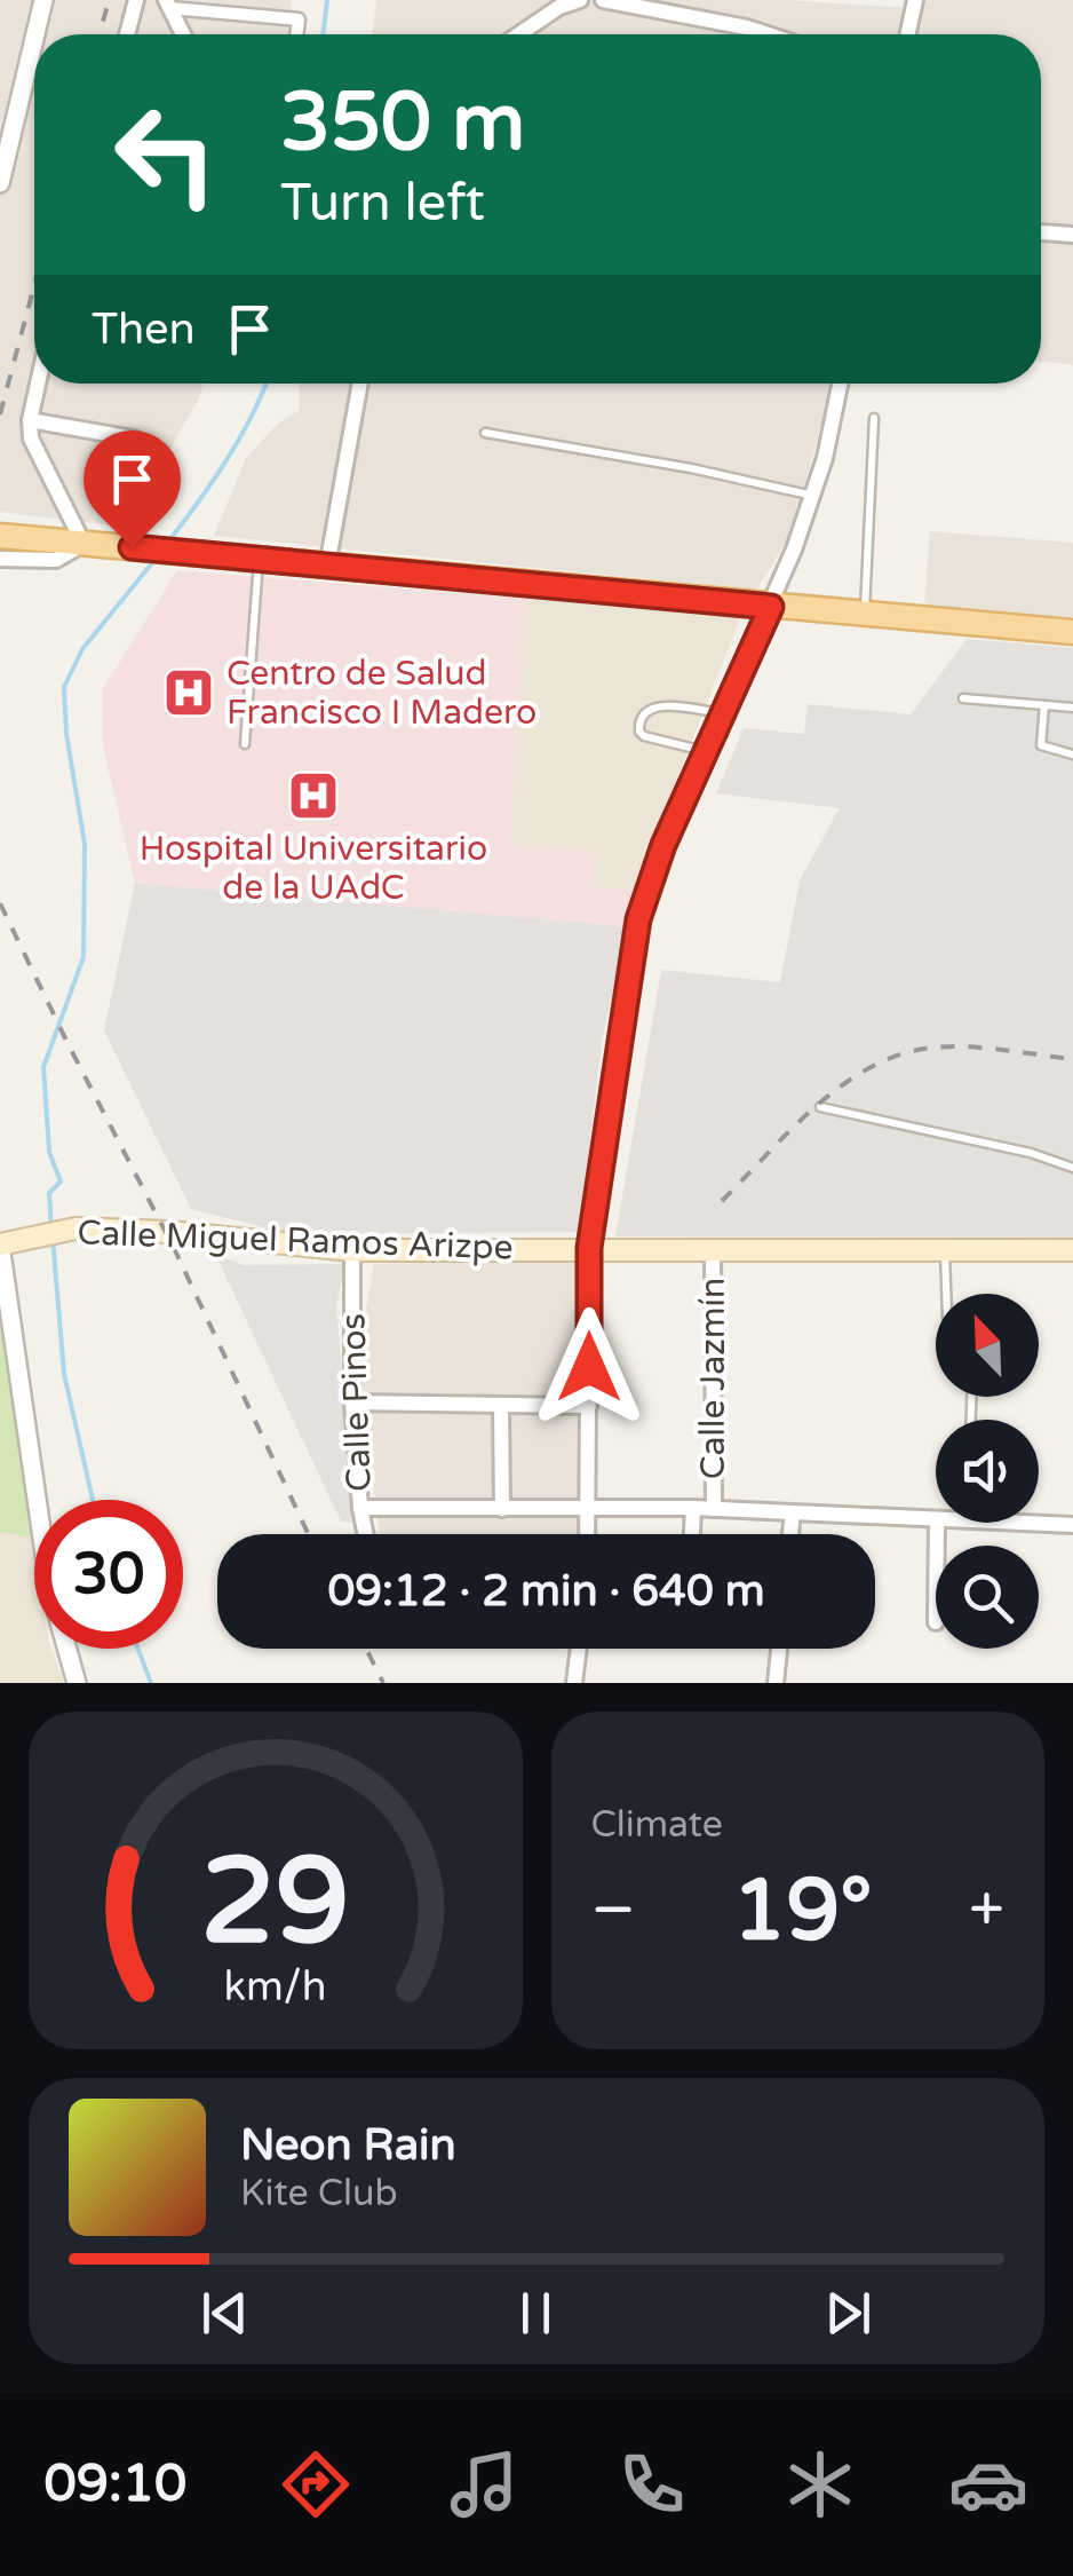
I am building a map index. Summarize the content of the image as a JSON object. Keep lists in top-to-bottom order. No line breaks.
{"streets":{"main road":["Calle Miguel Ramos Arizpe"],"street":["Calle Jazmín","Calle Pinos"]},"crossings":[["Calle Miguel Ramos Arizpe","Calle Jazmín"],["Calle Miguel Ramos Arizpe","Calle Pinos"]],"places":{"hospital":["Centro de Salud Francisco I Madero","Hospital Universitario de la UAdC"]},"north":"top left","page":{"turn":["350 m","Turn left"],"then":"Then","limit":"30","trip":"09:12 · 2 min · 640 m","tile":"Climate","heat":["−","19°","+"],"song":["Neon Rain","Kite Club"],"tabs":"09:10","gauge":["29","km/h"]}}
